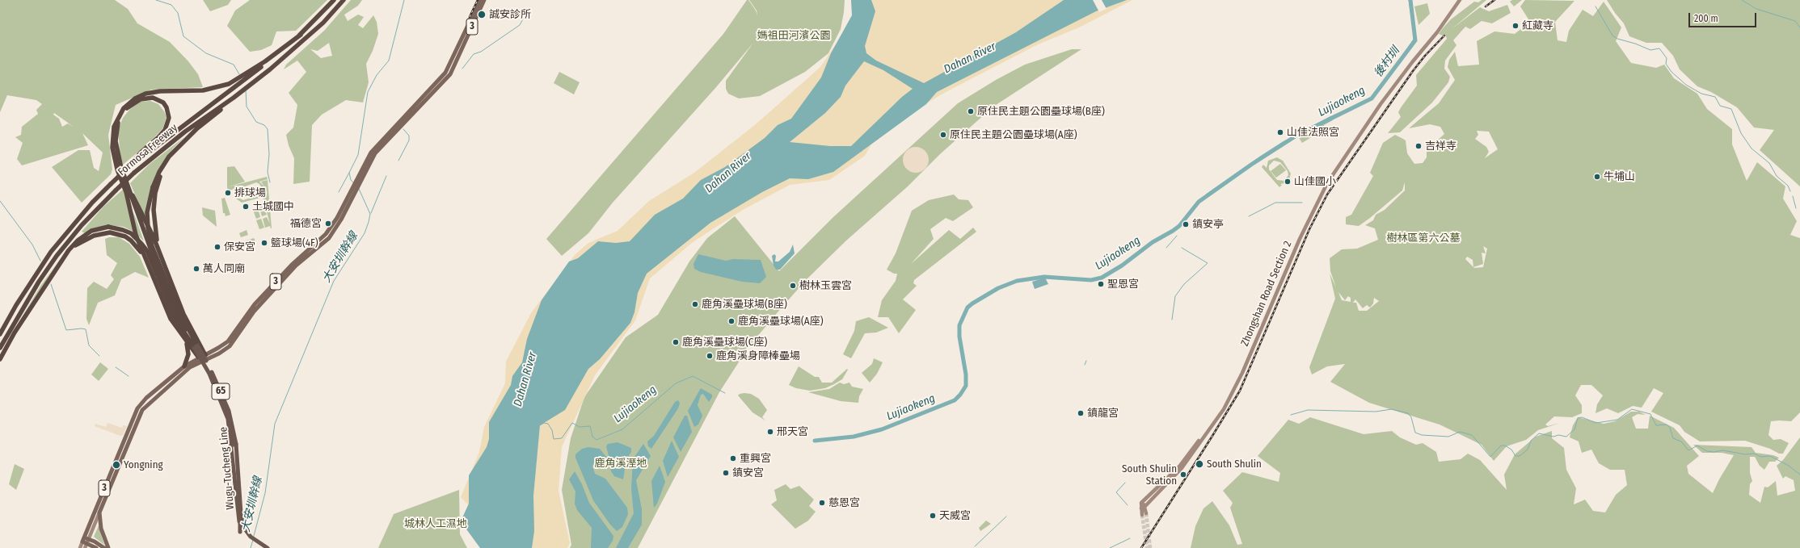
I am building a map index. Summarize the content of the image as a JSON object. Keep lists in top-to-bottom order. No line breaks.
{"streets":{"highway":["Formosa Freeway","65","Wugu-Tucheng Line"],"main road":["3","Zhongshan Road Section 2"]},"water":["Dahan River","後村圳","Lujiaokeng","大安圳幹線"],"parks":["媽祖田河濱公園","樹林區第六公墓","鹿角溪溼地","城林人工濕地"],"places":["誠安診所","紅藏寺","原住民主題公園壘球場(B座)","山佳法照宮","原住民主題公園壘球場(A座)","吉祥寺","牛埔山","山佳國小","排球場","土城國中","福德宮","鎮安亭","籃球場(4F)","保安宮","萬人同廟","聖恩宮","樹林玉雲宮","鹿角溪壘球場(B座)","鹿角溪壘球場(A座)","鹿角溪壘球場(C座)","鹿角溪身障棒壘場","鎮龍宮","邢天宮","重興宮","South Shulin","Yongning","鎮安宮","South Shulin Station","慈恩宮","天威宮"],"scale_bar":"200 m"}
